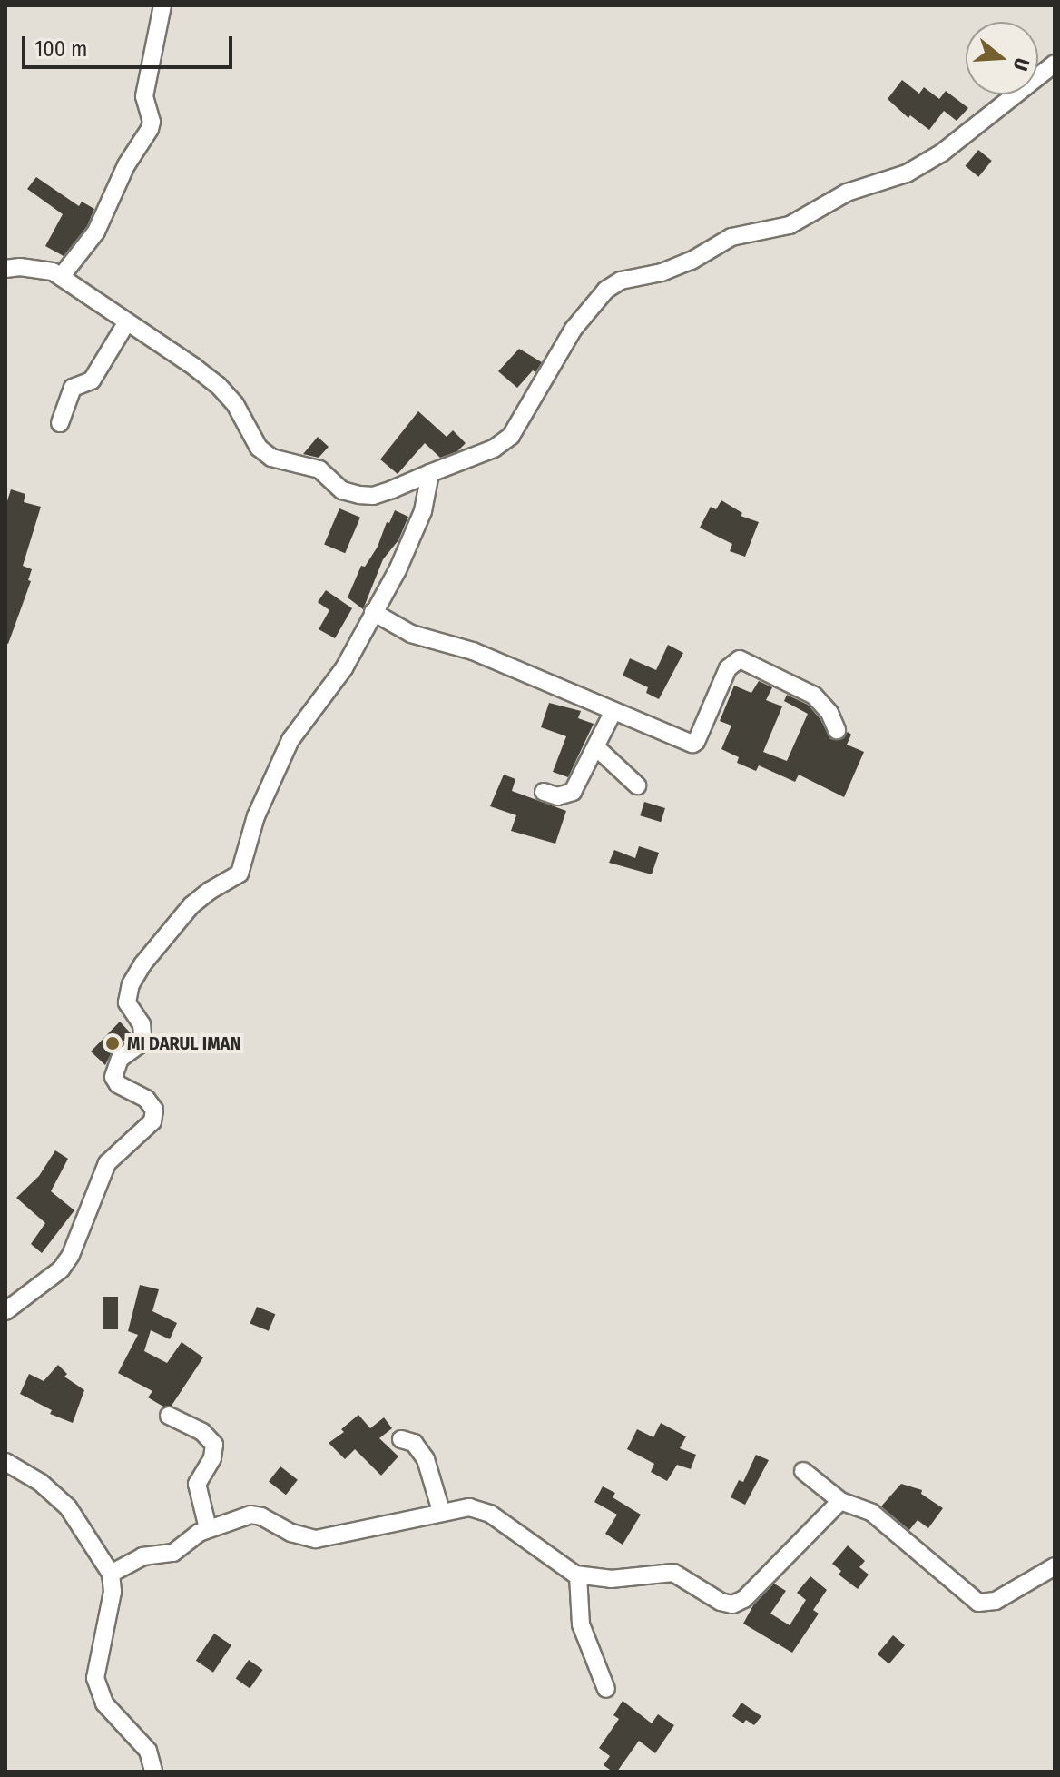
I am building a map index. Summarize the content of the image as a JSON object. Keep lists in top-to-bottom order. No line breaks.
{"places":["MI DARUL IMAN"],"scale_bar":"100 m","north":"right"}
